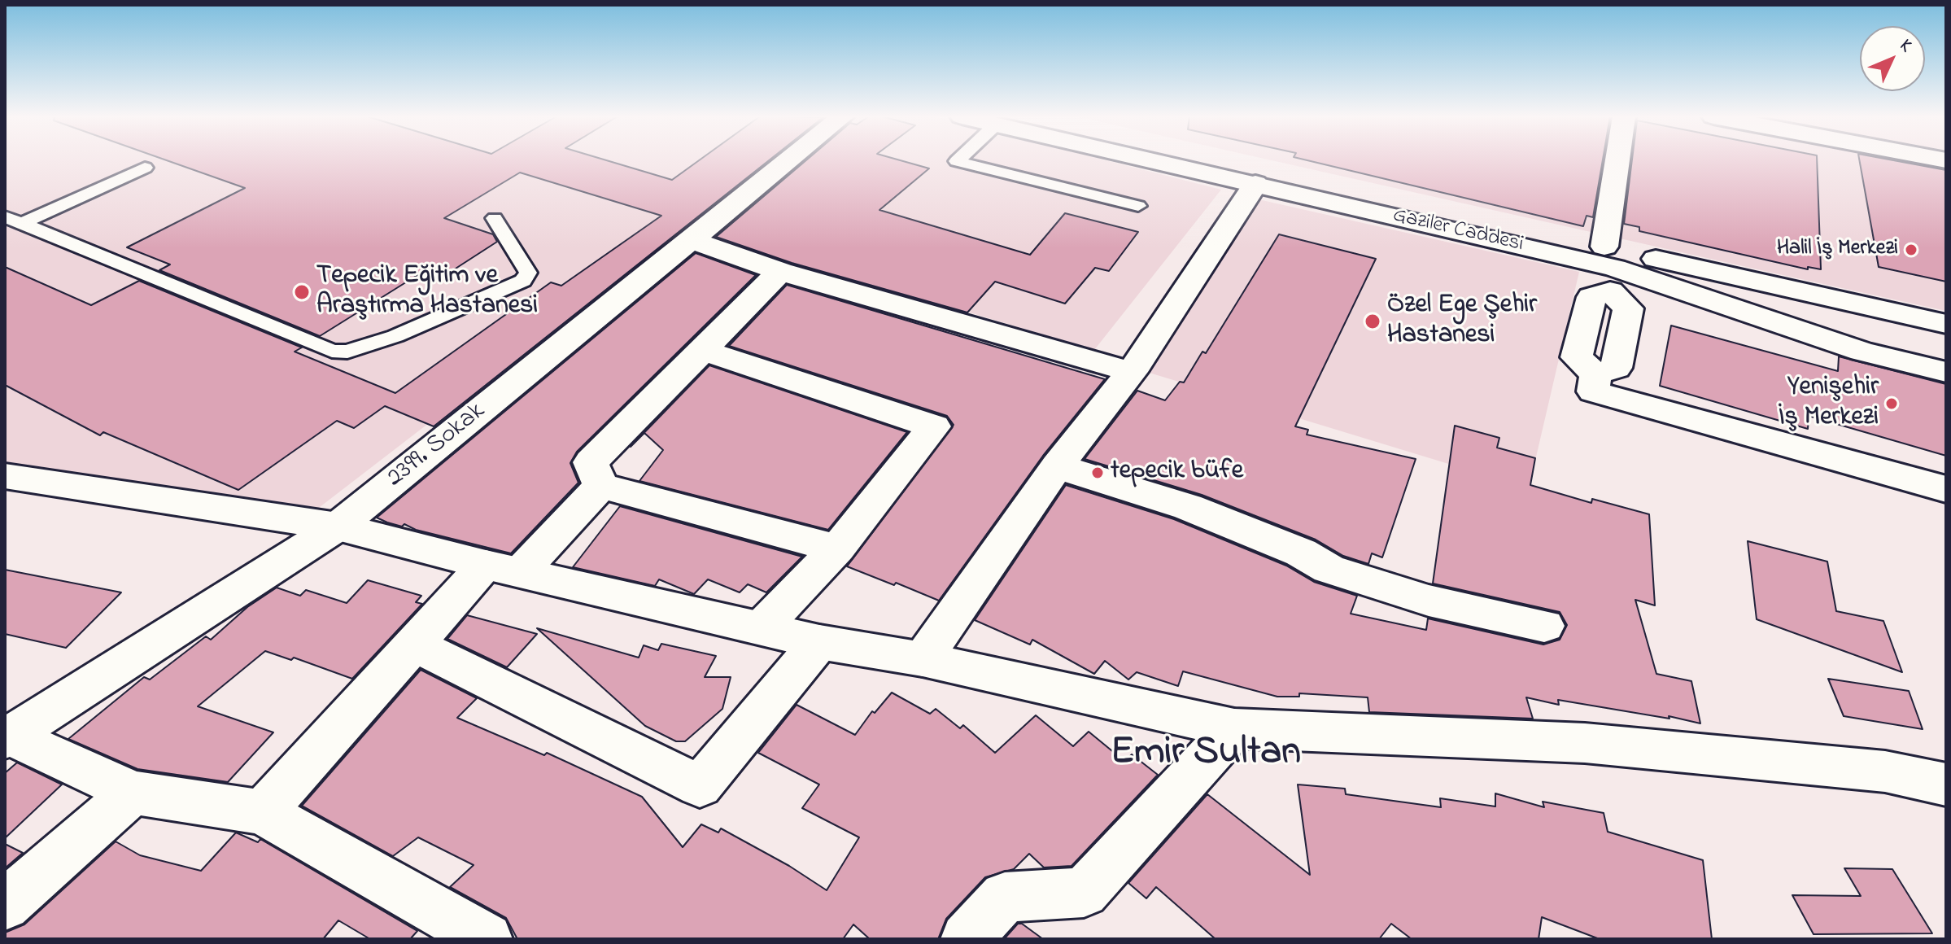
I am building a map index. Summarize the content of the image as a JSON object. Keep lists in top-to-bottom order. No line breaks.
{"streets":{"street":["Gaziler Caddesi","2399. Sokak"]},"districts":["Emir Sultan"],"places":["Halil İş Merkezi","Tepecik Eğitim ve Araştırma Hastanesi","Özel Ege Şehir Hastanesi","Yenişehir İş Merkezi","tepecik büfe"],"north":"top right"}
